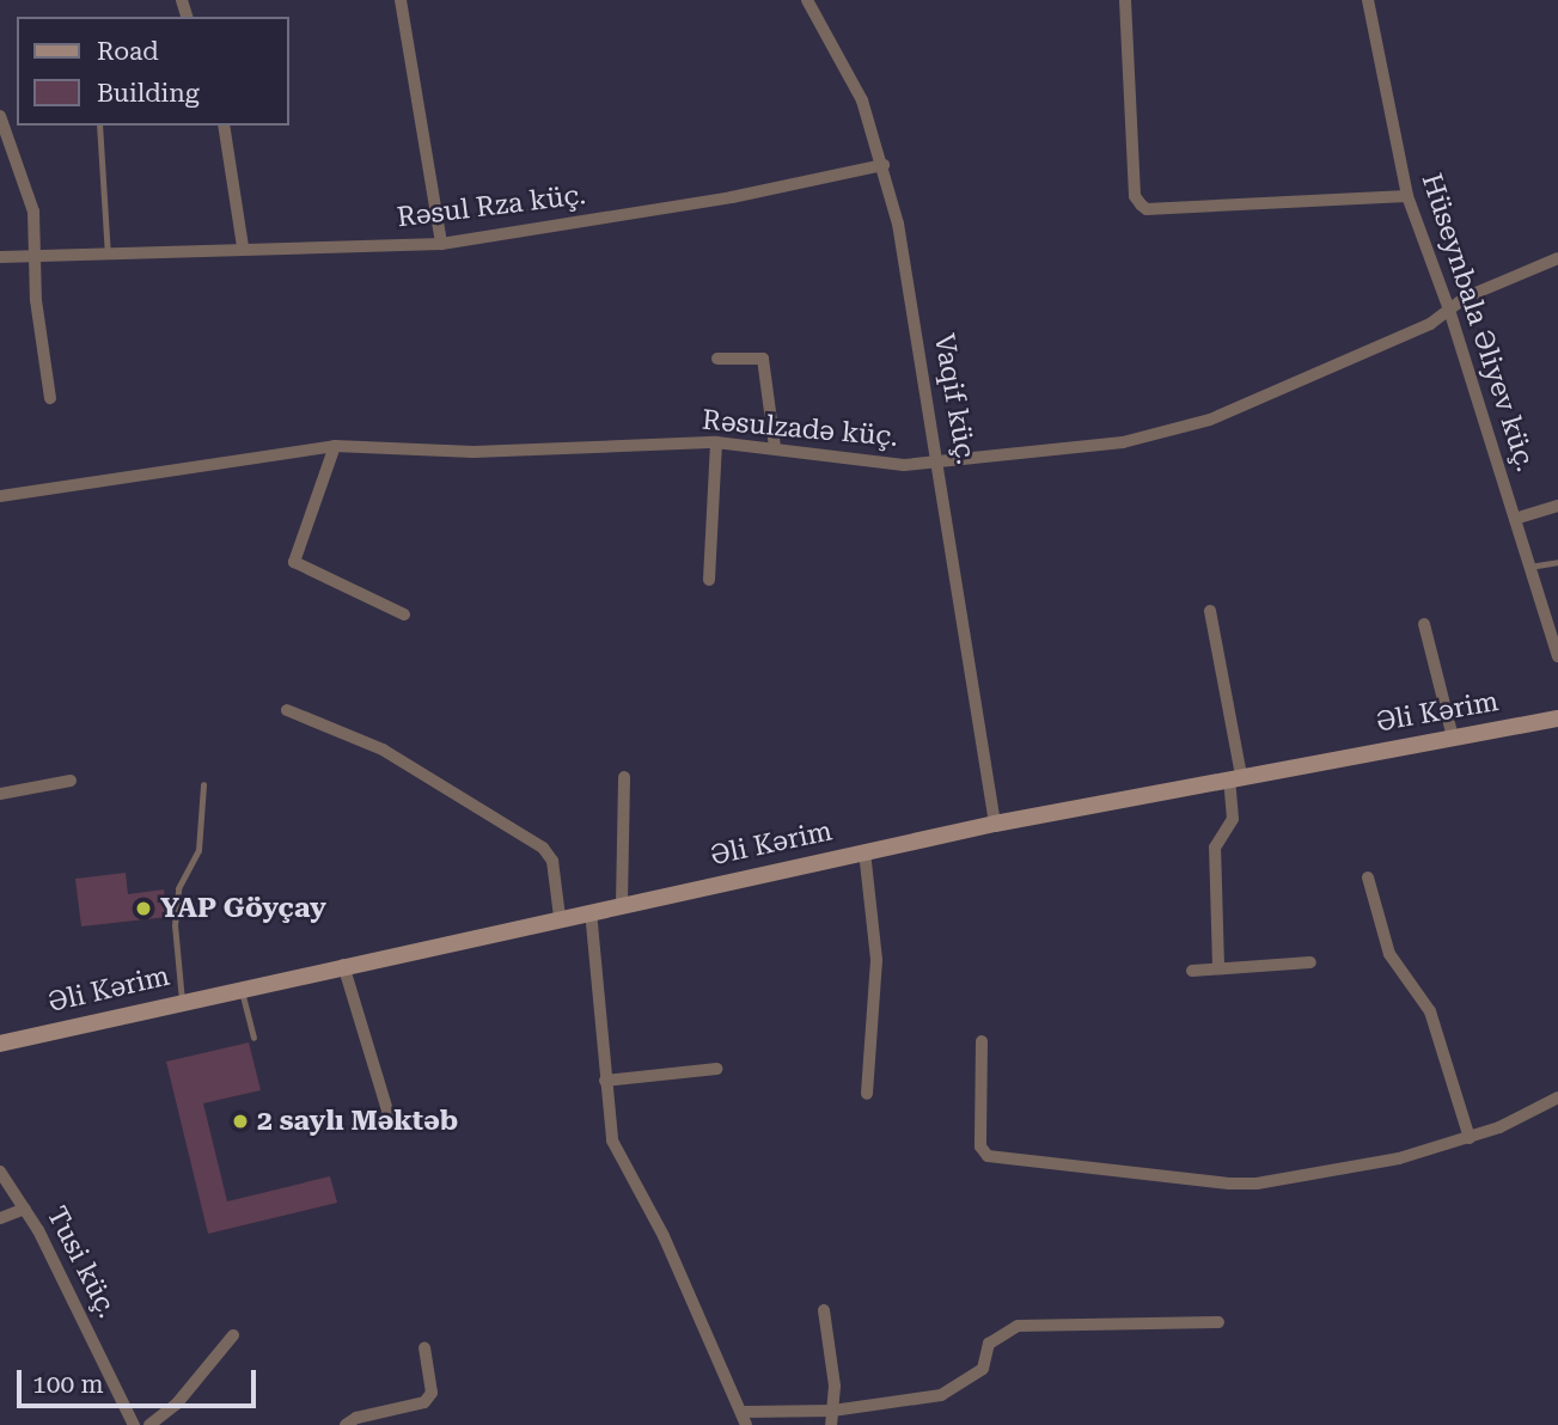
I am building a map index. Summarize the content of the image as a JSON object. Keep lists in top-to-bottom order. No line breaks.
{"streets":{"main road":["Əli Kərim"],"street":["Rəsul Rza küç.","Hüseynbala Əliyev küç.","Vaqif küç.","Rəsulzadə küç.","Tusi küç."]},"crossings":[["Rəsul Rza küç.","Vaqif küç."],["Hüseynbala Əliyev küç.","Rəsulzadə küç."],["Vaqif küç.","Rəsulzadə küç."],["Vaqif küç.","Əli Kərim"]],"places":["YAP Göyçay","2 saylı Məktəb"],"legend":["Road","Building"],"scale_bar":"100 m"}
